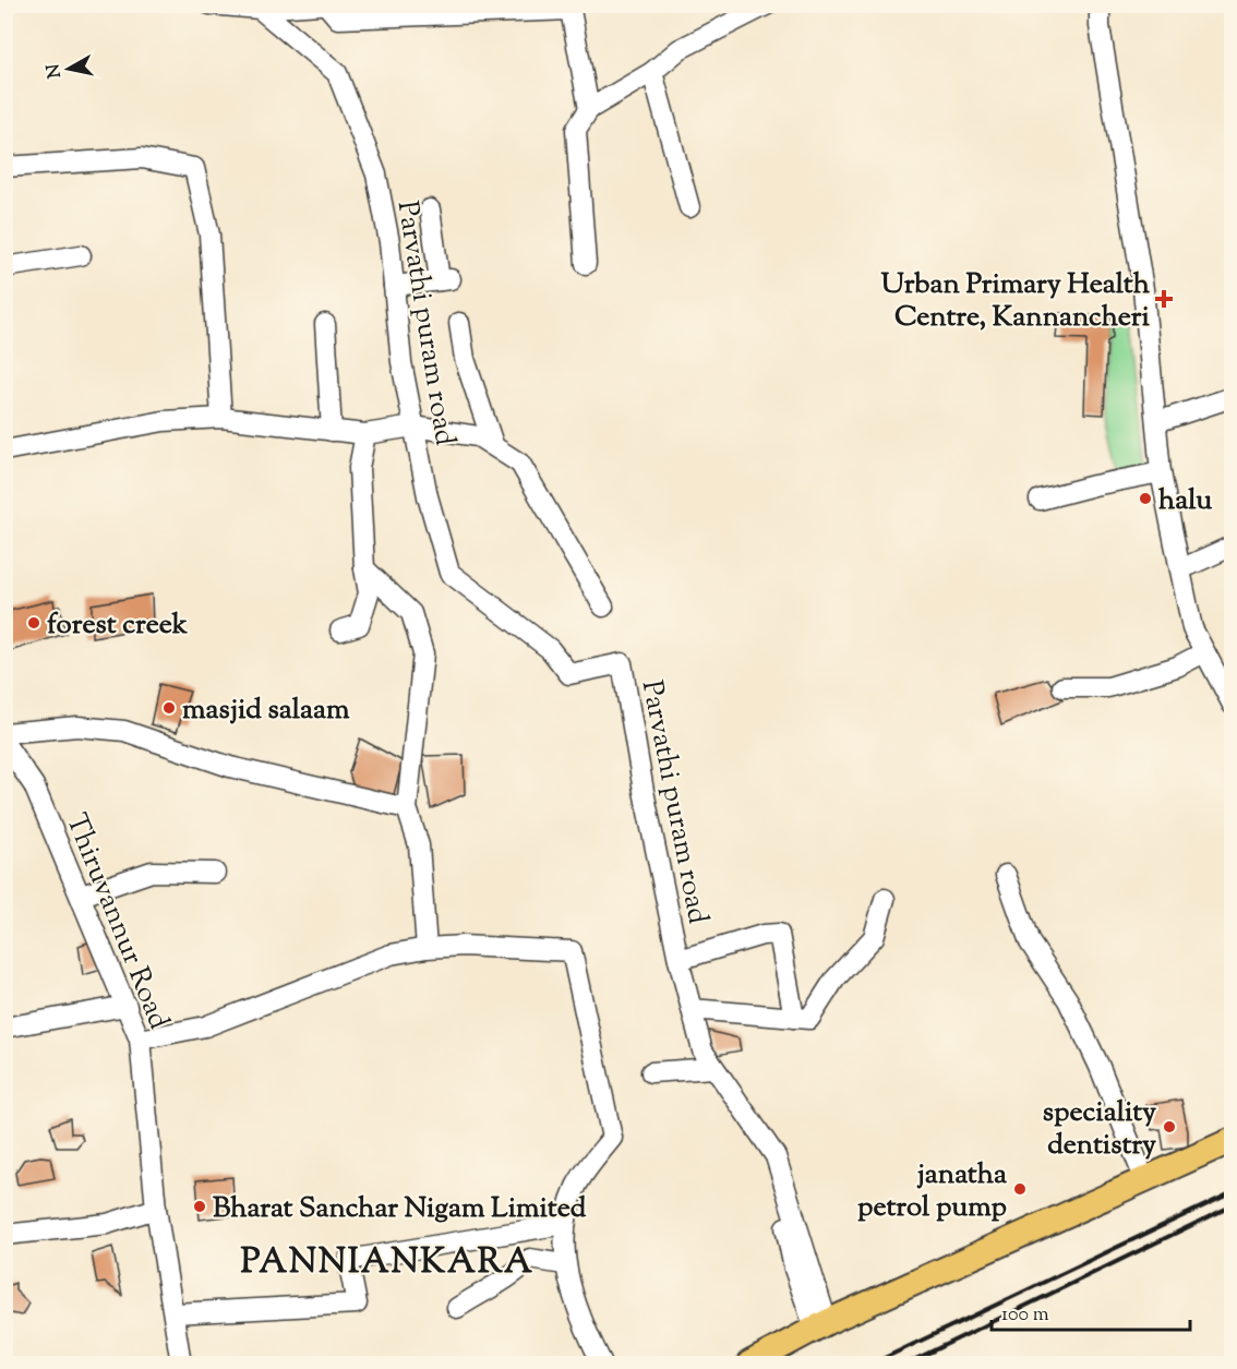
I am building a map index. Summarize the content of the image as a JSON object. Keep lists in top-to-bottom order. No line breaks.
{"streets":{"street":["Parvathi puram road","Thiruvannur Road"]},"districts":["PANNIANKARA"],"places":{"health":["Urban Primary Health Centre, Kannancheri"],"other":["halu","forest creek","masjid salaam","speciality dentistry","janatha petrol pump","Bharat Sanchar Nigam Limited"]},"scale_bar":"100 m","north":"left"}
